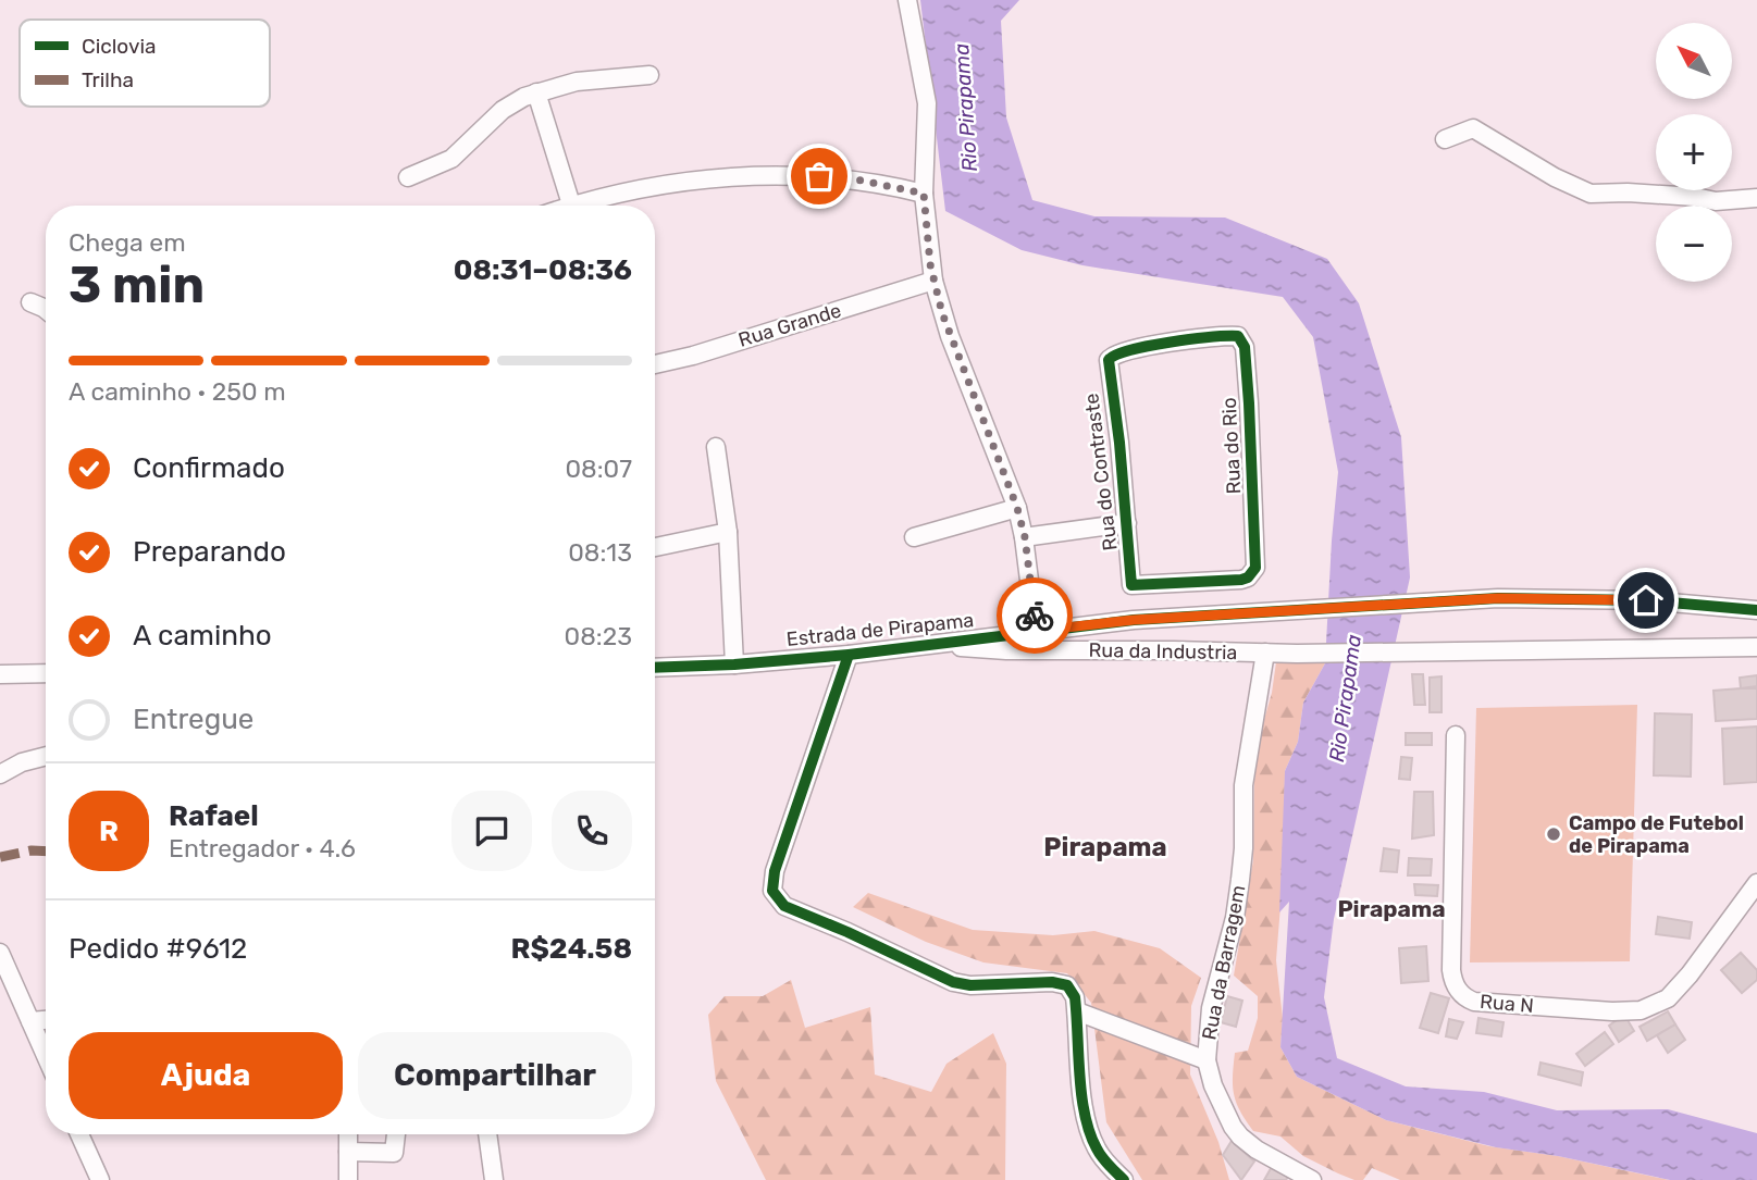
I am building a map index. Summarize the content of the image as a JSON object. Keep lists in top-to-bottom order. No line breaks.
{"streets":{"street":["Rua Grande","Rua do Rio","Rua do Contraste","Estrada de Pirapama","Rua da Industria","Rua da Barragem","Rua N"]},"crossings":[["Rua do Rio","Rua do Contraste"],["Estrada de Pirapama","Rua da Industria"],["Rua da Industria","Rua da Barragem"]],"districts":["Pirapama","Pirapama"],"water":["Rio Pirapama"],"places":["Campo de Futebol de Pirapama"],"legend":["Ciclovia","Trilha"],"north":"top left","page":{"map_buttons":["+","−"],"heading":["3 min","Chega em","08:31–08:36"],"panel":["Rafael","Entregador · 4.6","Pedido #9612","R$24.58"],"bar":"A caminho · 250 m","list":[["Confirmado","08:07"],["Preparando","08:13"],["A caminho","08:23"],"Entregue"],"round":"R","buttons":["Ajuda","Compartilhar"]}}
